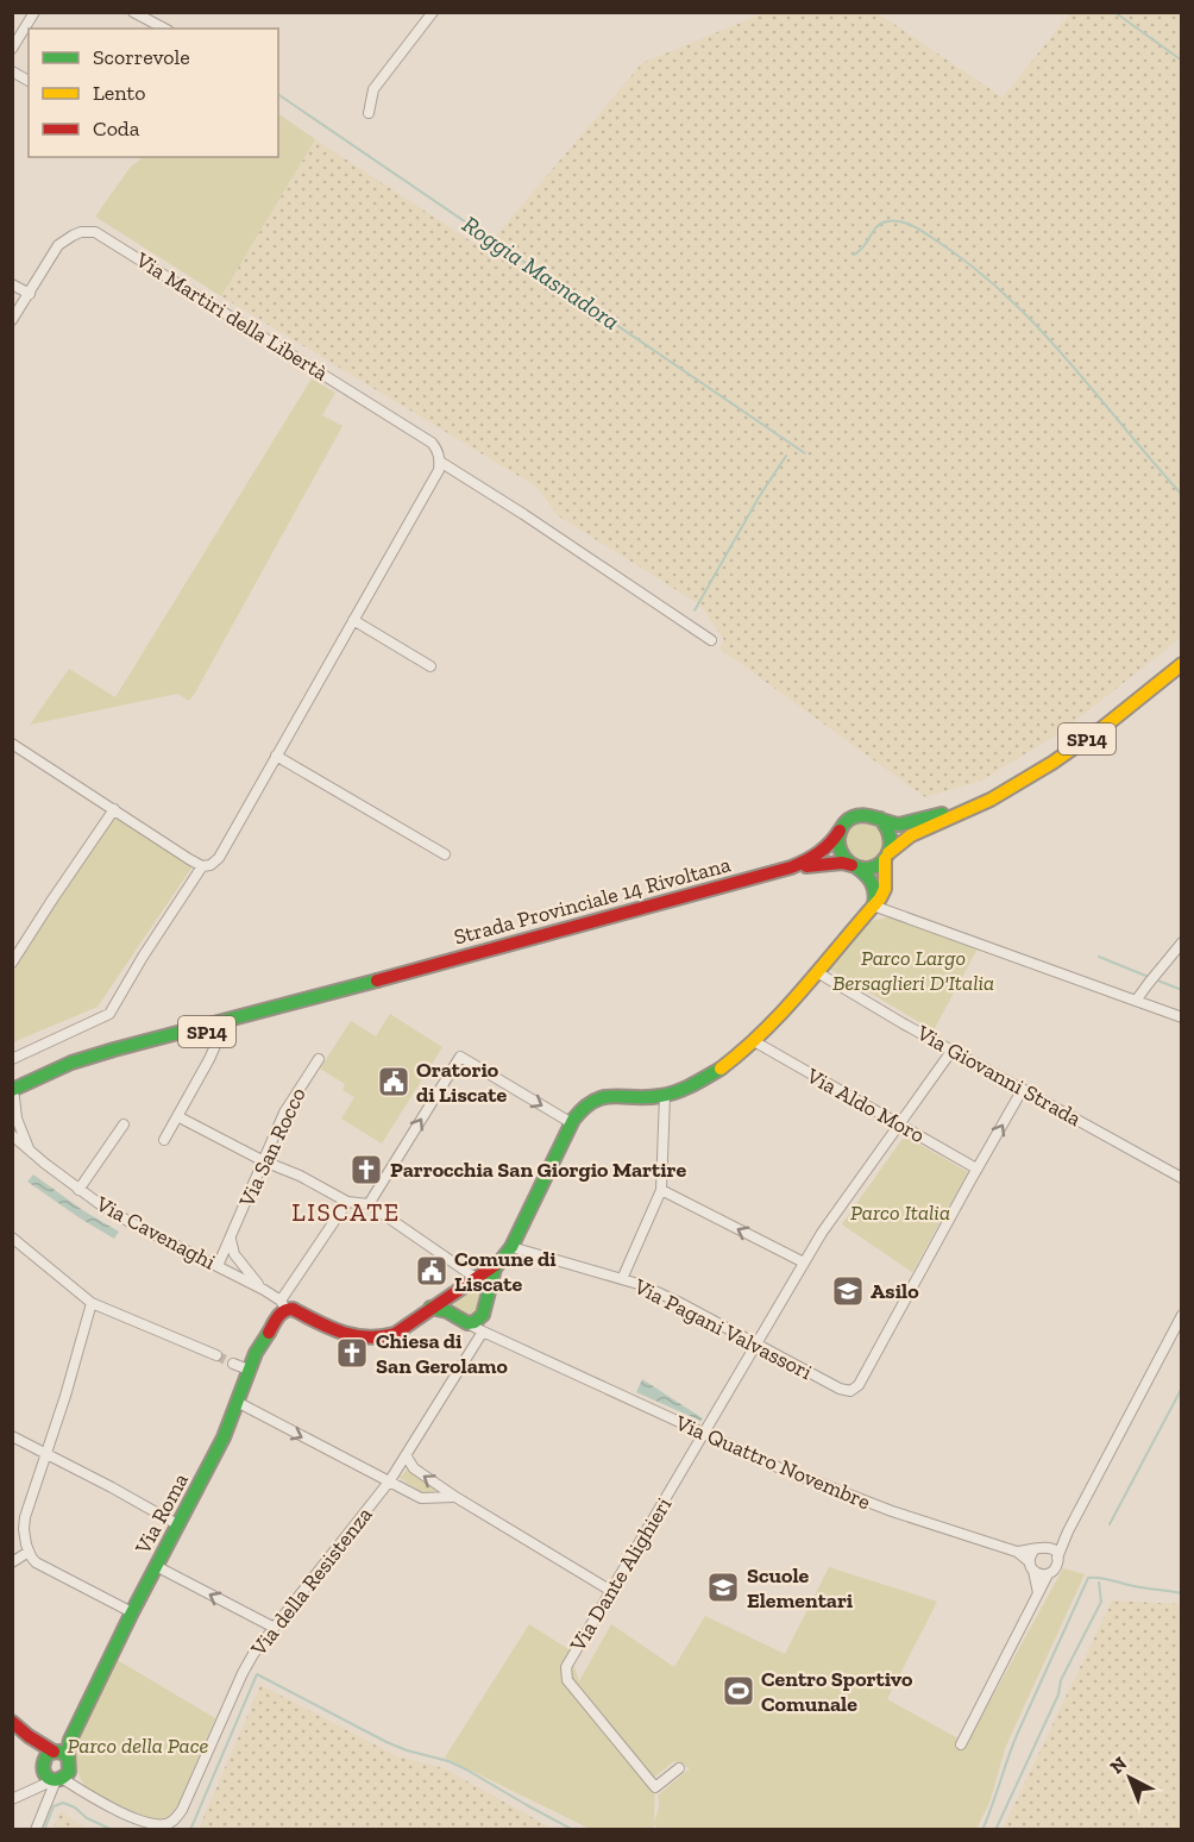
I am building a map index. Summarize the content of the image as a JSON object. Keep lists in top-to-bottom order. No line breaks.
{"streets":{"main road":["SP14","Strada Provinciale 14 Rivoltana","Via Roma"],"street":["Via Martiri della Libertà","Via Giovanni Strada","Via Aldo Moro","Via San Rocco","Via Cavenaghi","Via Pagani Valvassori","Via Quattro Novembre","Via Dante Alighieri","Via della Resistenza"]},"crossings":[["Strada Provinciale 14 Rivoltana","Via Cavenaghi"],["Via Giovanni Strada","Via Dante Alighieri"],["Via Aldo Moro","Via Pagani Valvassori"],["Via Aldo Moro","Via Dante Alighieri"],["Via San Rocco","Via Cavenaghi"],["Via Cavenaghi","Via Roma"],["Via Pagani Valvassori","Via Dante Alighieri"],["Via Quattro Novembre","Via Dante Alighieri"],["Via Quattro Novembre","Via della Resistenza"],["Via Roma","Via della Resistenza"]],"districts":["LISCATE"],"water":["Roggia Masnadora"],"parks":["Parco Largo Bersaglieri D'Italia","Parco Italia","Parco della Pace"],"places":{"public building":["Oratorio di Liscate","Comune di Liscate"],"church":["Parrocchia San Giorgio Martire","Chiesa di San Gerolamo"],"school or university":["Asilo","Scuole Elementari"],"sports":["Centro Sportivo Comunale"]},"legend":["Scorrevole","Lento","Coda"],"north":"top left"}
